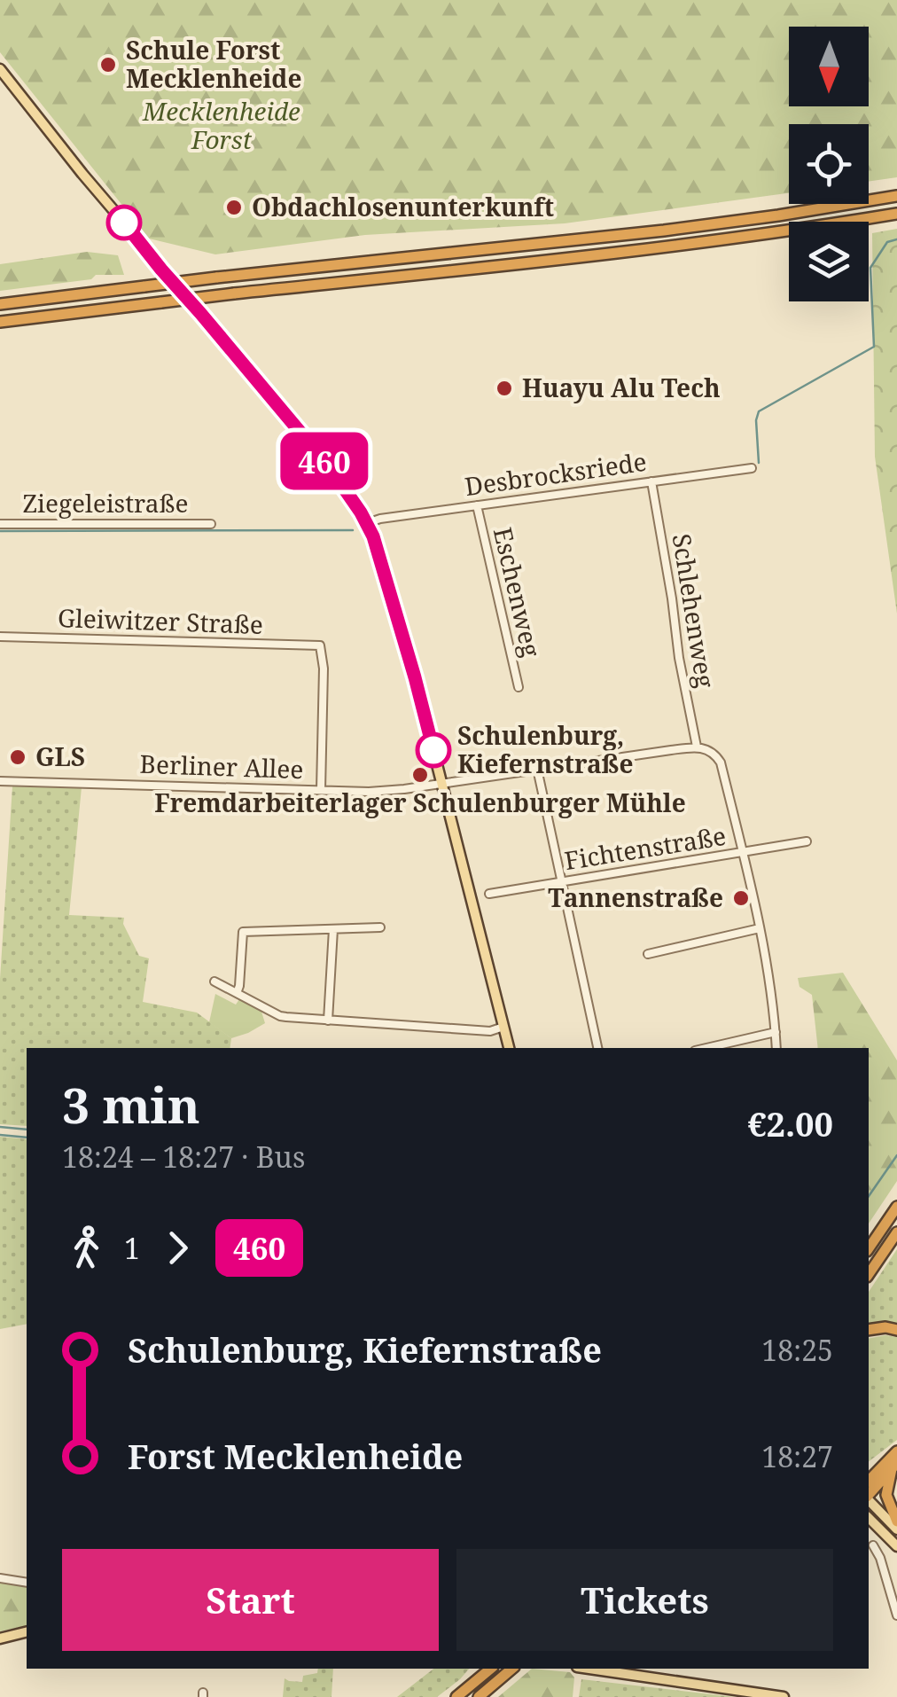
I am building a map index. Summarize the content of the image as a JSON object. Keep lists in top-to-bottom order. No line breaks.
{"streets":{"street":["Desbrocksriede","Ziegeleistraße","Eschenweg","Schlehenweg","Gleiwitzer Straße","Berliner Allee","Fichtenstraße"]},"crossings":[["Desbrocksriede","Eschenweg"],["Desbrocksriede","Schlehenweg"],["Schlehenweg","Berliner Allee"],["Gleiwitzer Straße","Berliner Allee"]],"parks":["Mecklenheide Forst"],"places":["Schule Forst Mecklenheide","Obdachlosenunterkunft","Huayu Alu Tech","Schulenburg, Kiefernstraße","GLS","Fremdarbeiterlager Schulenburger Mühle","Tannenstraße"],"lines":["bus line 460"],"north":"bottom","page":{"on_map":"460","heading":["3 min","18:24 – 18:27 · Bus","€2.00"],"legs":["1","460"],"list":[{"name":"Schulenburg, Kiefernstraße","value":"18:25"},{"name":"Forst Mecklenheide","value":"18:27"}],"buttons":["Start","Tickets"]}}
